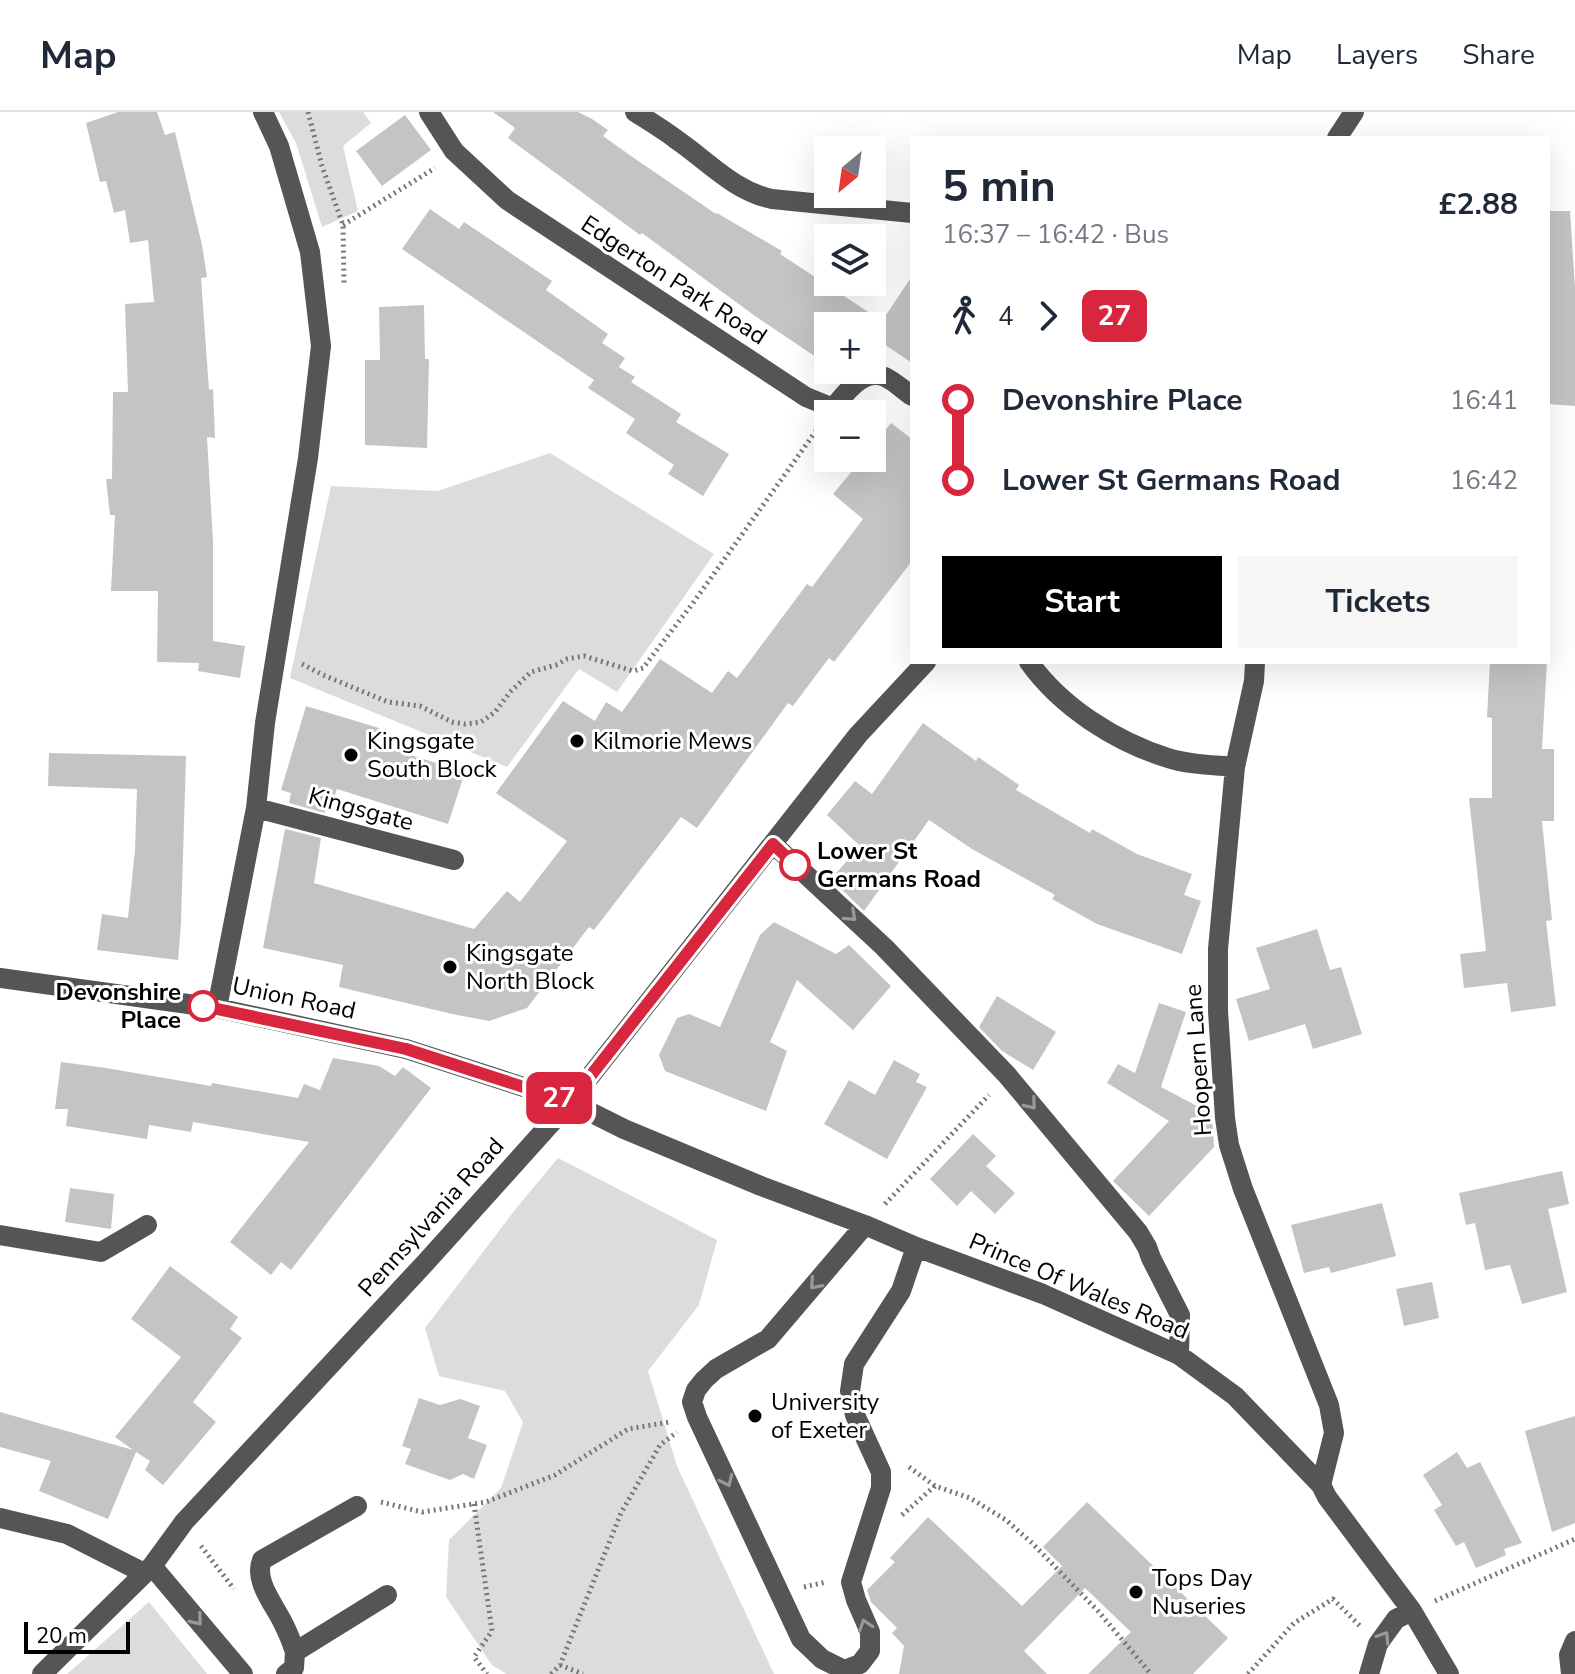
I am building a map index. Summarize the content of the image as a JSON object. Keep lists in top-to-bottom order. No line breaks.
{"streets":{"street":["Edgerton Park Road","Kingsgate","Union Road","Hoopern Lane","Pennsylvania Road","Prince Of Wales Road"]},"crossings":[["Union Road","Pennsylvania Road"],["Union Road","Prince Of Wales Road"],["Hoopern Lane","Prince Of Wales Road"],["Pennsylvania Road","Prince Of Wales Road"]],"places":["Kilmorie Mews","Kingsgate South Block","Lower St Germans Road","Kingsgate North Block","Devonshire Place","University of Exeter","Tops Day Nuseries"],"lines":["bus line 27"],"scale_bar":"20 m","north":"bottom left","page":{"header":"Map","nav":["Map","Layers","Share"],"on_map":"27","map_buttons":["+","−"],"heading":["5 min","16:37 – 16:42 · Bus","£2.88"],"legs":["4","27"],"list":[{"name":"Devonshire Place","value":"16:41"},{"name":"Lower St Germans Road","value":"16:42"}],"buttons":["Start","Tickets"],"scale":"20 m"}}
